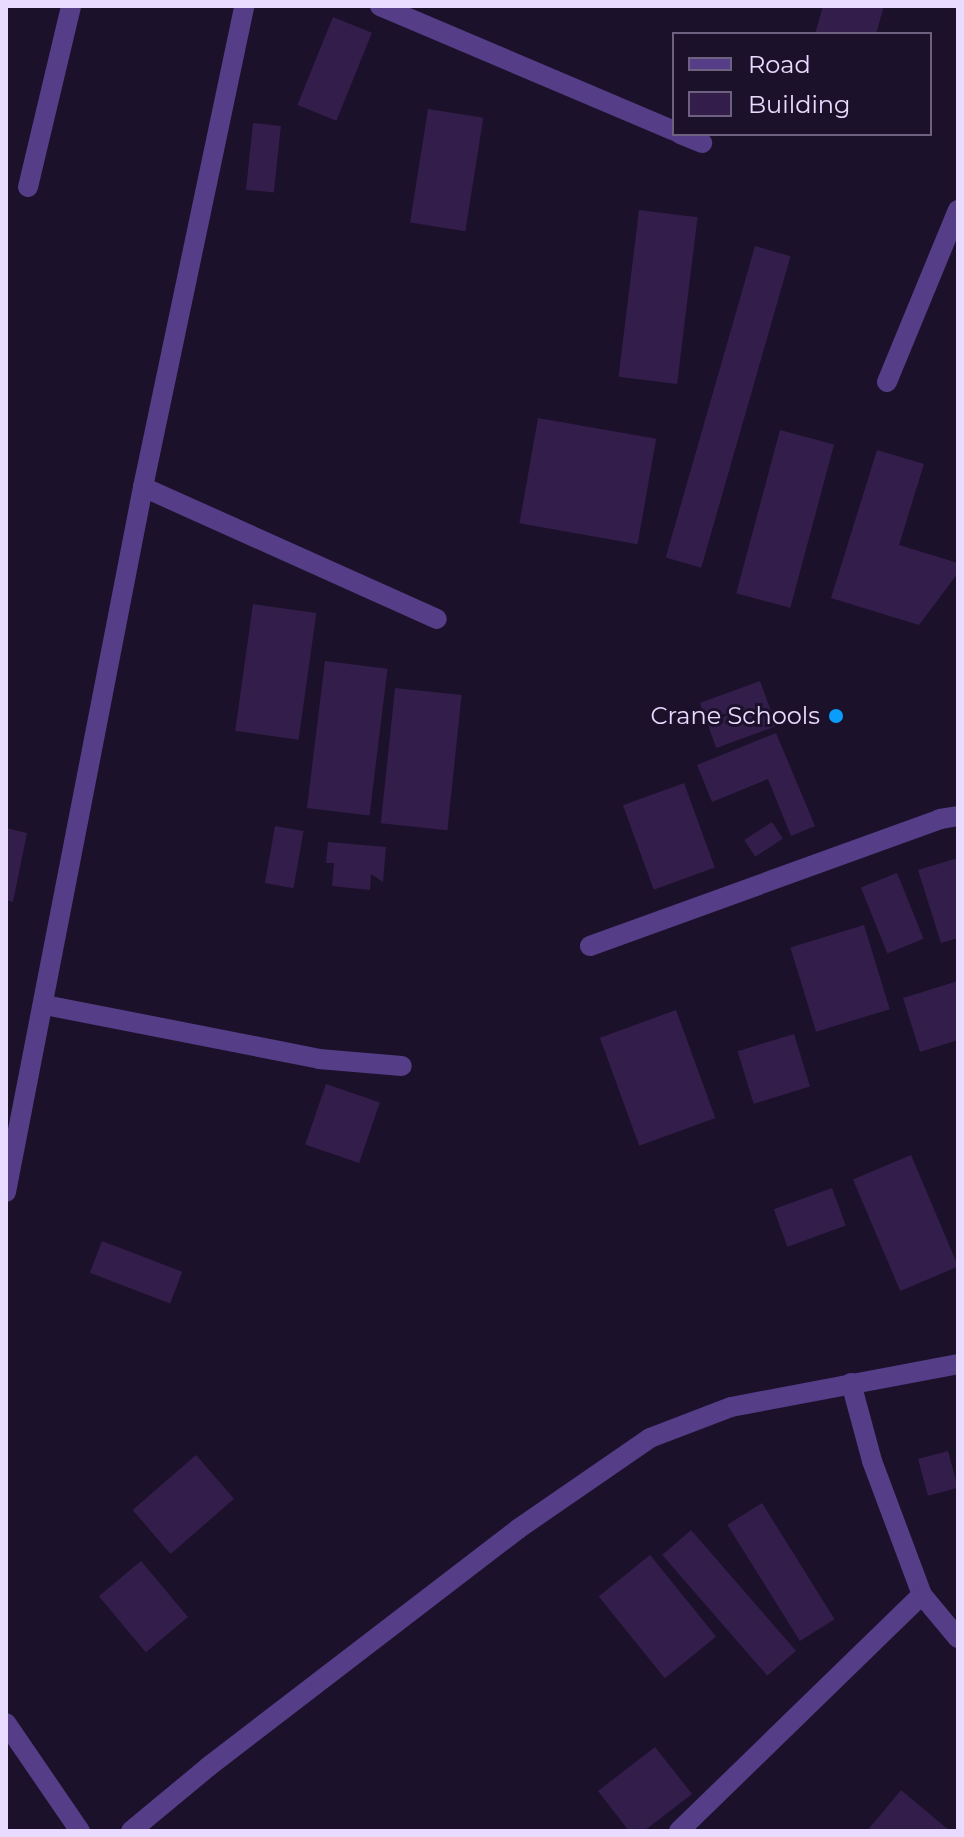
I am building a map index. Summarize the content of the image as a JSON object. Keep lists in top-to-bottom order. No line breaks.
{"places":["Crane Schools"],"legend":["Road","Building"]}
